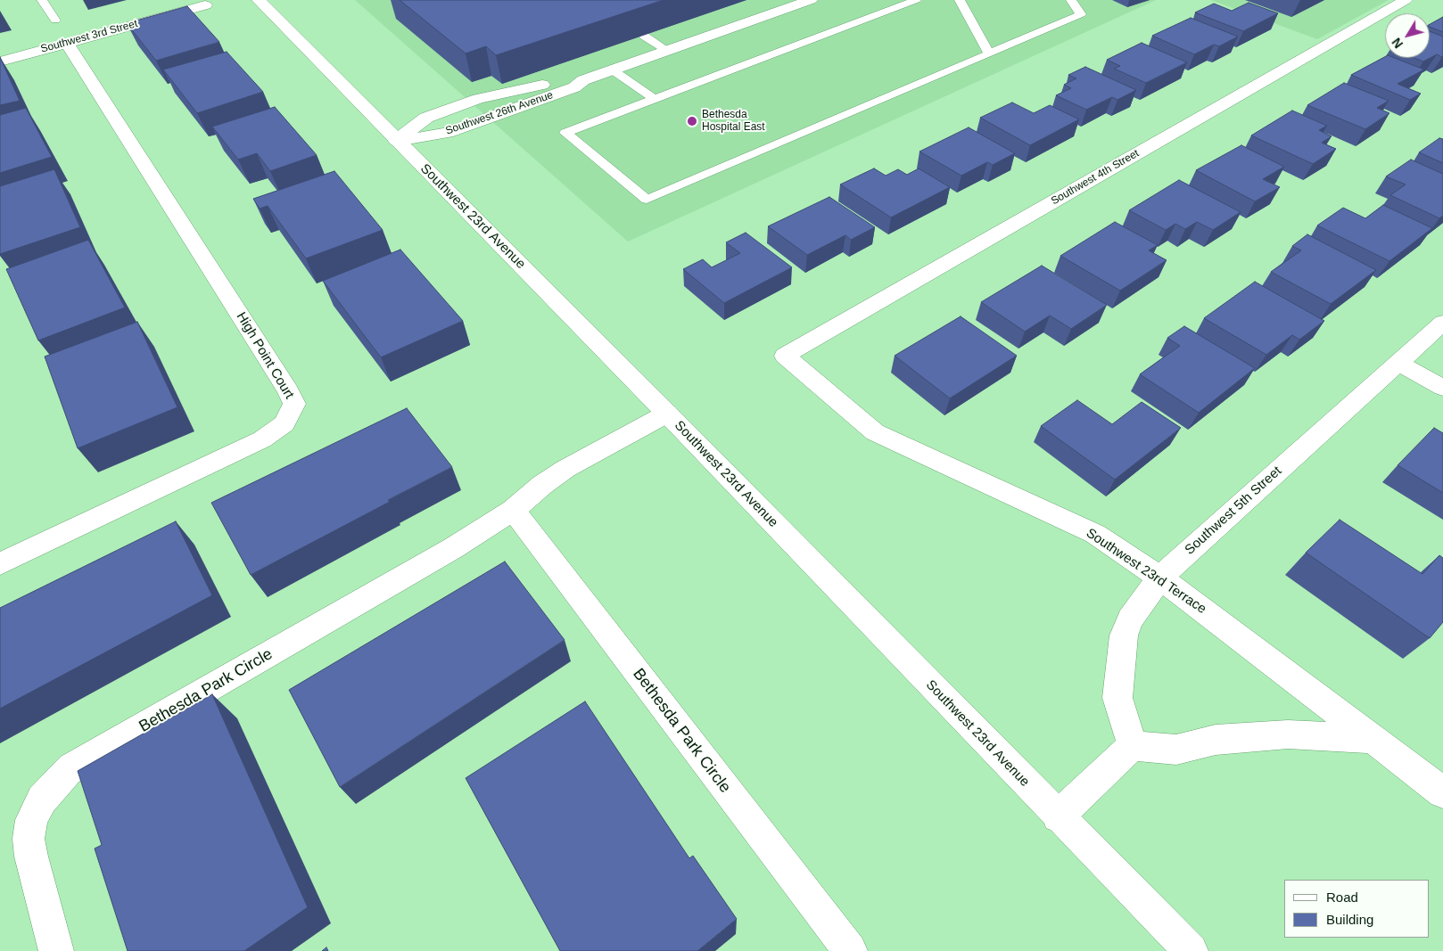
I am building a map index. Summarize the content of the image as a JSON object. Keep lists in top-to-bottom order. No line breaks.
{"streets":{"street":["Southwest 3rd Street","Southwest 26th Avenue","Southwest 4th Street","Southwest 23rd Avenue","High Point Court","Southwest 5th Street","Southwest 23rd Terrace","Bethesda Park Circle"]},"crossings":[["Southwest 3rd Street","High Point Court"],["Southwest 26th Avenue","Southwest 23rd Avenue"],["Southwest 4th Street","Southwest 23rd Terrace"],["Southwest 23rd Avenue","Bethesda Park Circle"],["Southwest 5th Street","Southwest 23rd Terrace"]],"places":["Bethesda Hospital East"],"legend":["Road","Building"],"north":"bottom left"}
